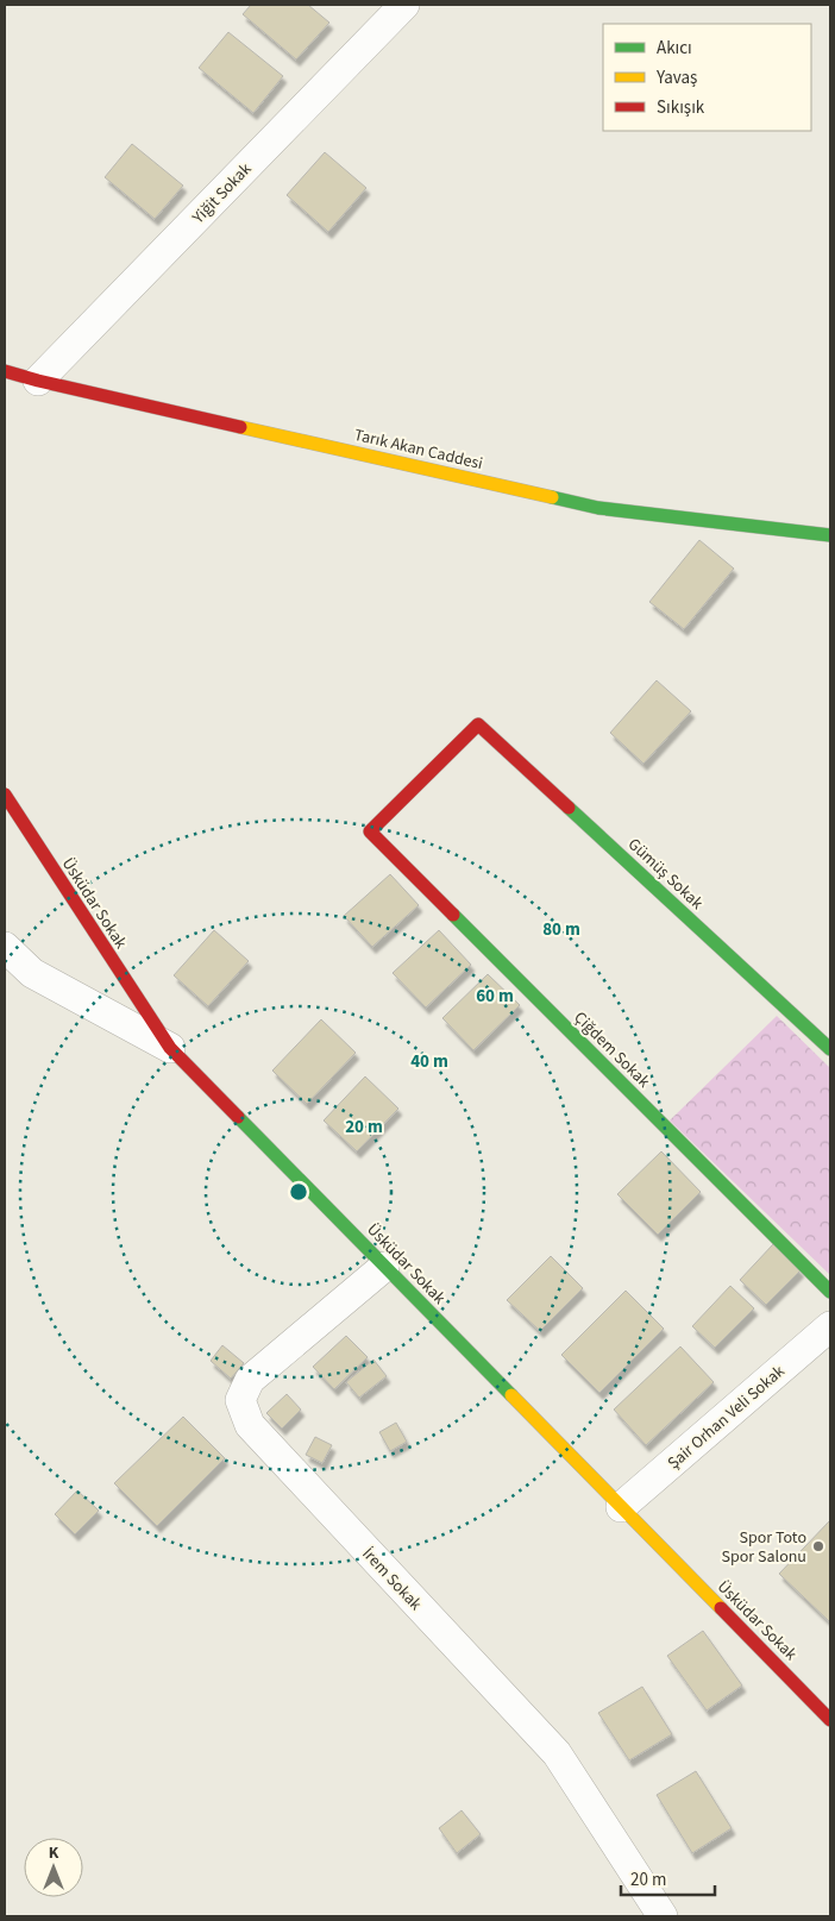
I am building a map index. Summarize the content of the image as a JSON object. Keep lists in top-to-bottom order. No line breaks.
{"streets":{"street":["Yiğit Sokak","Tarık Akan Caddesi","Gümüş Sokak","Üsküdar Sokak","Çiğdem Sokak","Şair Orhan Veli Sokak","İrem Sokak"]},"crossings":[["Yiğit Sokak","Tarık Akan Caddesi"],["Gümüş Sokak","Çiğdem Sokak"],["Üsküdar Sokak","Şair Orhan Veli Sokak"],["Üsküdar Sokak","İrem Sokak"]],"places":["Spor Toto Spor Salonu"],"legend":["Akıcı","Yavaş","Sıkışık"],"scale_bar":"20 m","north":"top","rings":["80 m","60 m","40 m","20 m"]}
